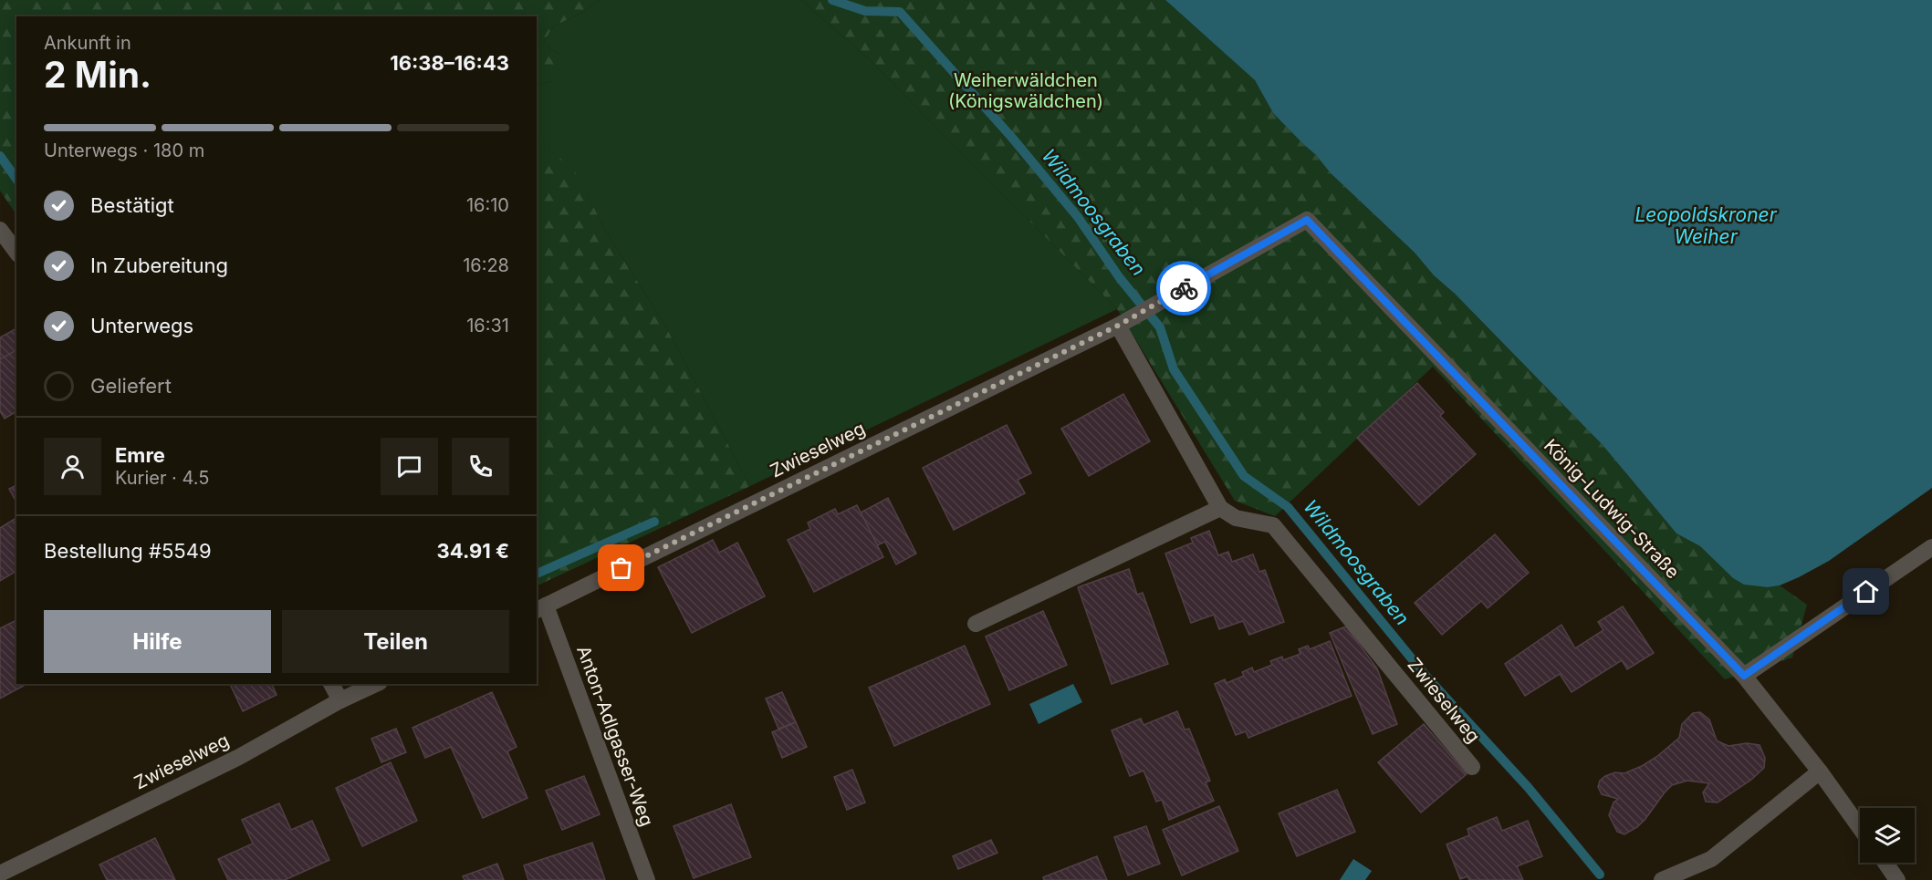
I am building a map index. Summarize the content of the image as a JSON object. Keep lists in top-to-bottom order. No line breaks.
{"streets":{"street":["Zwieselweg","König-Ludwig-Straße","Anton-Adlgasser-Weg"]},"crossings":[["Zwieselweg","König-Ludwig-Straße"],["Zwieselweg","Anton-Adlgasser-Weg"]],"water":["Wildmoosgraben","Leopoldskroner Weiher"],"parks":["Weiherwäldchen (Königswäldchen)"],"page":{"heading":["2 Min.","Ankunft in","16:38–16:43"],"panel":["Emre","Kurier · 4.5","Bestellung #5549","34.91 €"],"bar":"Unterwegs · 180 m","list":[["Bestätigt","16:10"],["In Zubereitung","16:28"],["Unterwegs","16:31"],"Geliefert"],"buttons":["Hilfe","Teilen"]}}
